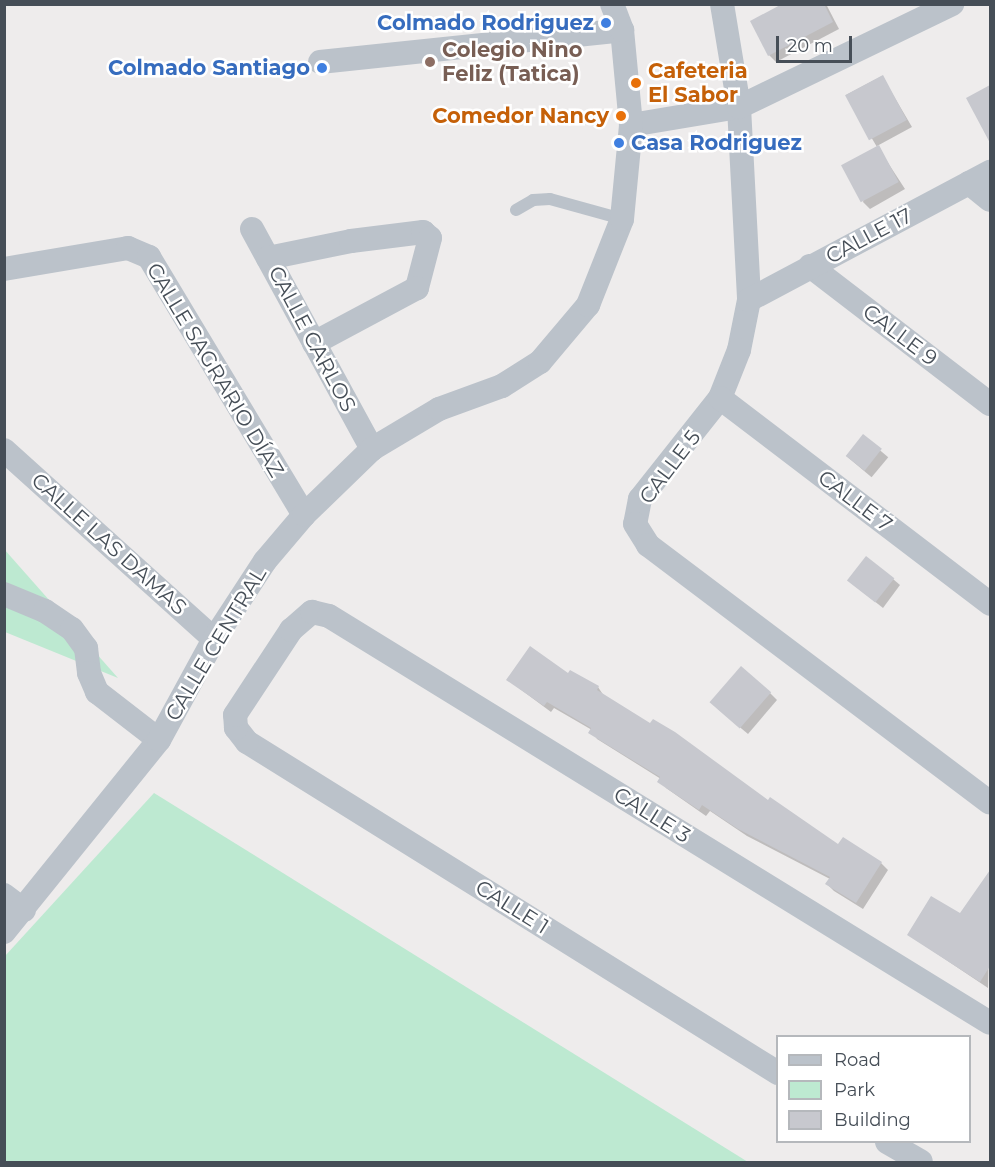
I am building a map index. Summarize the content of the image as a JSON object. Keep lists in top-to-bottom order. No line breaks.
{"streets":{"street":["CALLE 17","CALLE 9","CALLE CARLOS","CALLE SAGRARIO DÍAZ","CALLE 5","CALLE 7","CALLE LAS DAMAS","CALLE CENTRAL","CALLE 3","CALLE 1"]},"crossings":[["CALLE 17","CALLE 9"],["CALLE 17","CALLE 5"],["CALLE CARLOS","CALLE CENTRAL"],["CALLE SAGRARIO DÍAZ","CALLE CENTRAL"],["CALLE 5","CALLE 7"],["CALLE LAS DAMAS","CALLE CENTRAL"],["CALLE 3","CALLE 1"]],"places":["Colmado Rodriguez","Colegio Nino Feliz (Tatica)","Colmado Santiago","Cafeteria El Sabor","Comedor Nancy","Casa Rodriguez"],"legend":["Road","Park","Building"],"scale_bar":"20 m"}
